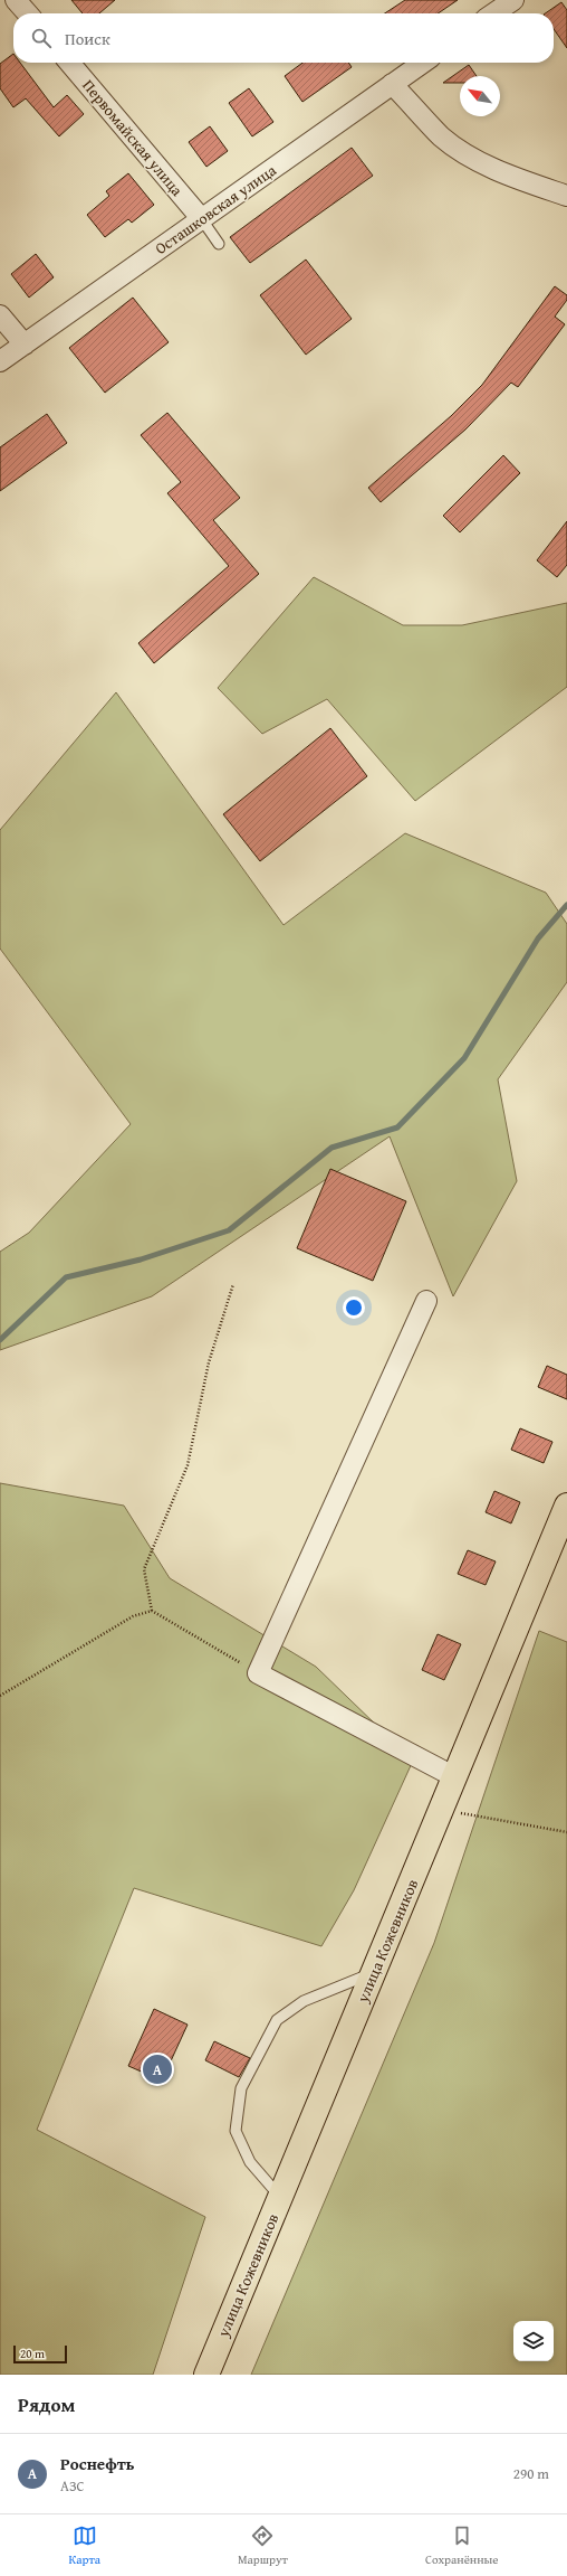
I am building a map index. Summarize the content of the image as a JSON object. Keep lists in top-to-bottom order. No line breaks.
{"streets":{"main road":["улица Кожевников"],"street":["Первомайская улица","Осташковская улица"]},"crossings":[["Первомайская улица","Осташковская улица"]],"scale_bar":"20 m","north":"top left","page":{"search":"Поиск","pins":"A","scale":"20 m","heading":"Рядом","list":[{"mark":"A","name":"Роснефть","note":"АЗС","value":"290 m"}],"nav":["Карта","Маршрут","Сохранённые"]}}
